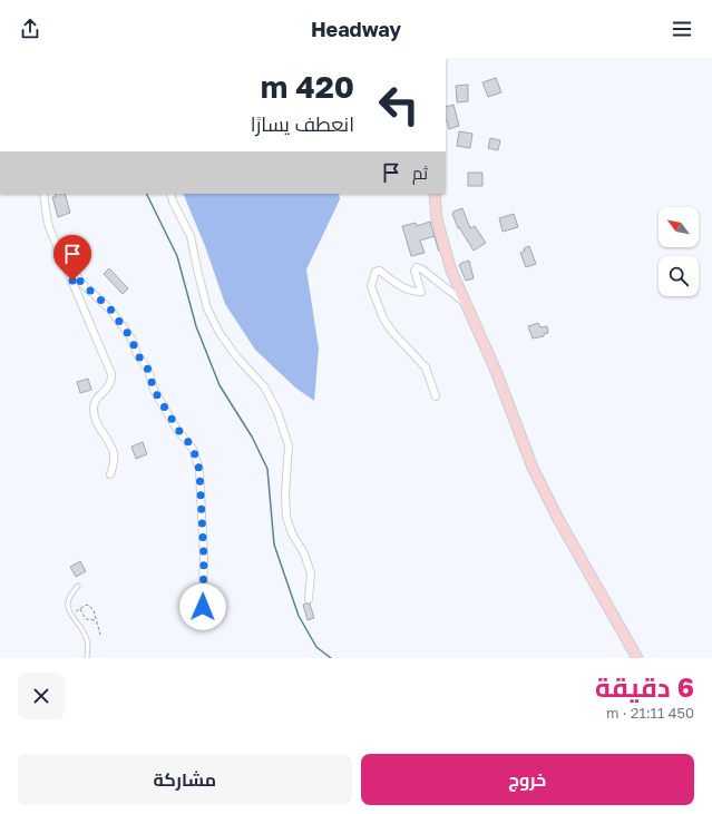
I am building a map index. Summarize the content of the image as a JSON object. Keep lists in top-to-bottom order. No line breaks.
{"north":"top left","page":{"header":"Headway","turn":["420 m","انعطف يسارًا"],"then":"ثم","heading":["6 دقيقة","450 m · 21:11"],"buttons":["خروج","مشاركة"]}}
